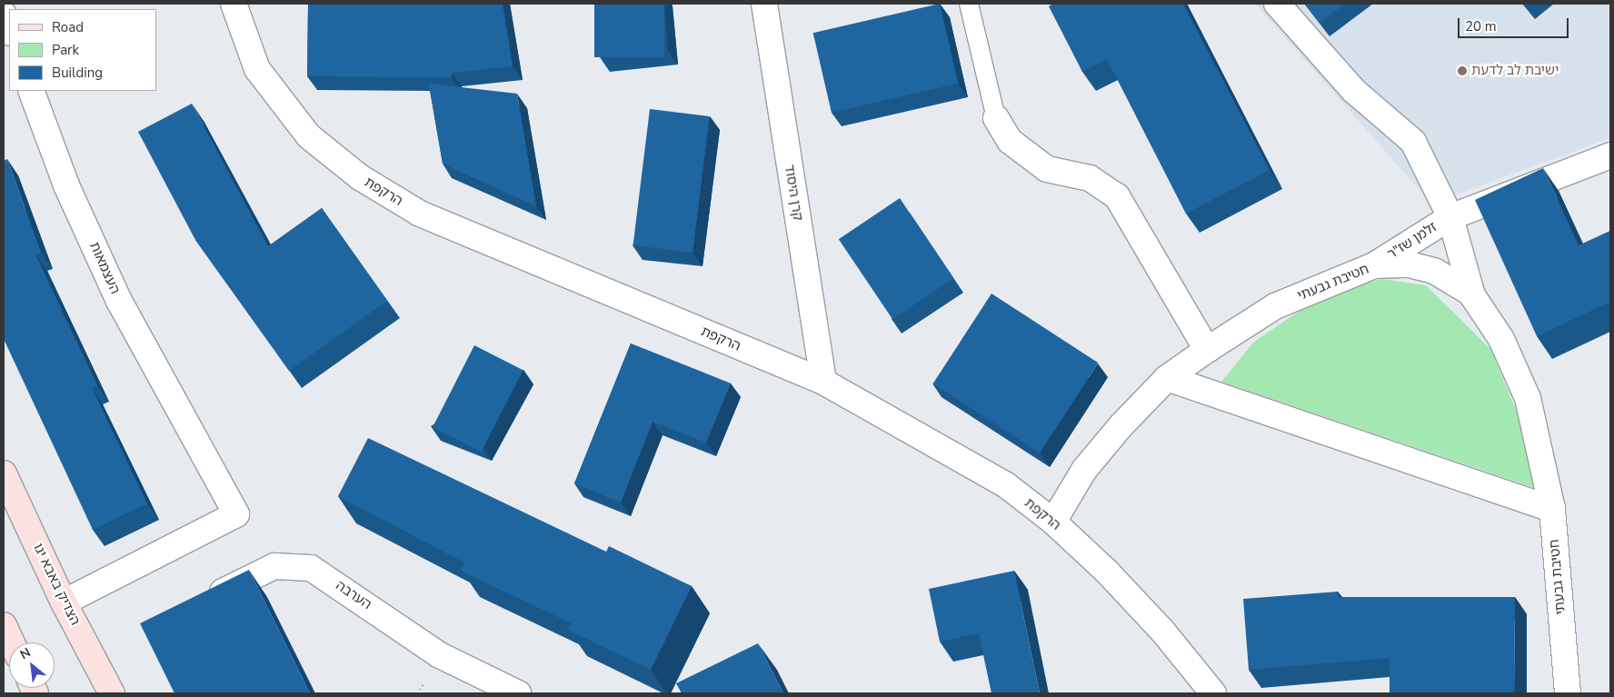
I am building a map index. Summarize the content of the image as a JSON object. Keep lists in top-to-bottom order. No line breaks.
{"streets":{"main road":["הצדיק באבא יגו"],"street":["הרקפת","קרן היסוד","זלמן שז\"ר","העצמאות","חטיבת גבעתי","הערבה"]},"crossings":[["הרקפת","קרן היסוד"],["הרקפת","חטיבת גבעתי"],["זלמן שז\"ר","חטיבת גבעתי"],["העצמאות","הצדיק באבא יגו"]],"places":["ישיבת לב לדעת"],"legend":["Road","Park","Building"],"scale_bar":"20 m","north":"top left"}
